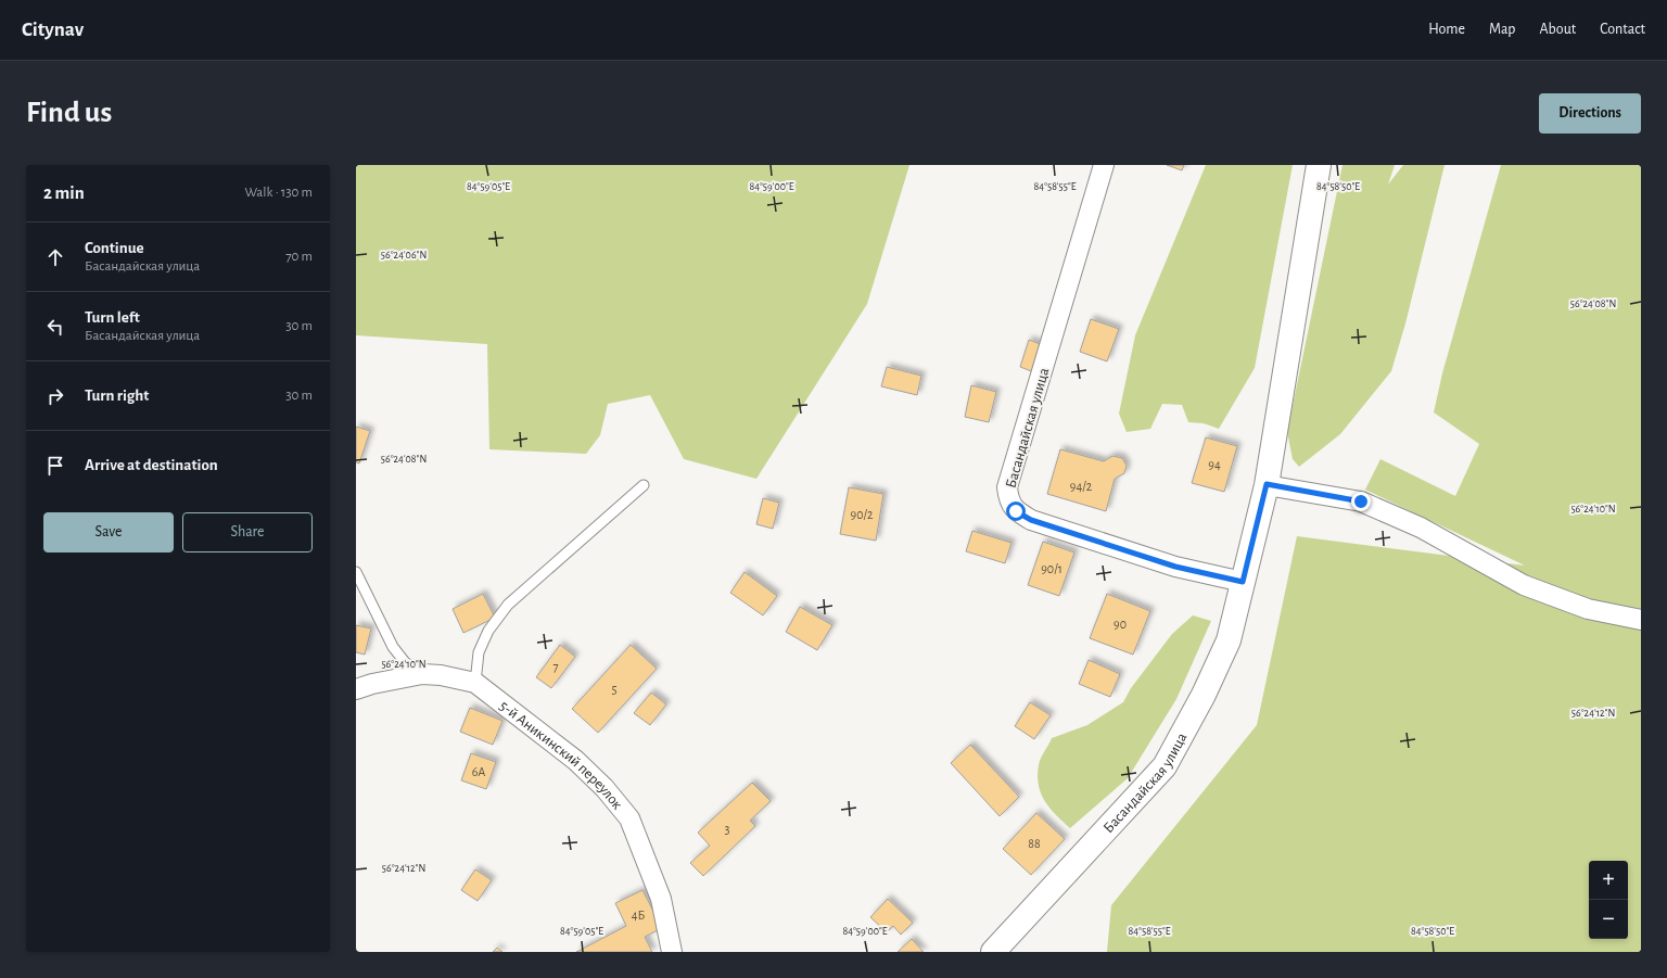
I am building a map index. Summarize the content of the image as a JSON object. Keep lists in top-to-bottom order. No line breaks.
{"streets":{"street":["Басандайская улица","5-й Аникинский переулок"]},"house_numbers":["94","94/2","90/2","90/1","90","7","5","6А","3","88","4Б"],"page":{"header":"Citynav","nav":["Home","Map","About","Contact"],"buttons":["Directions",["Save","Share"]],"title":"Find us","heading":["2 min","Walk · 130 m"],"list":[["Continue","Басандайская улица","70 m"],["Turn left","Басандайская улица","30 m"],["Turn right","30 m"],"Arrive at destination"],"map_buttons":["+","−"]},"coordinates":["84°59'05\"E","84°59'00\"E","84°58'55\"E","84°58'50\"E","56°24'06\"N","56°24'08\"N","56°24'10\"N","56°24'12\"N"]}
